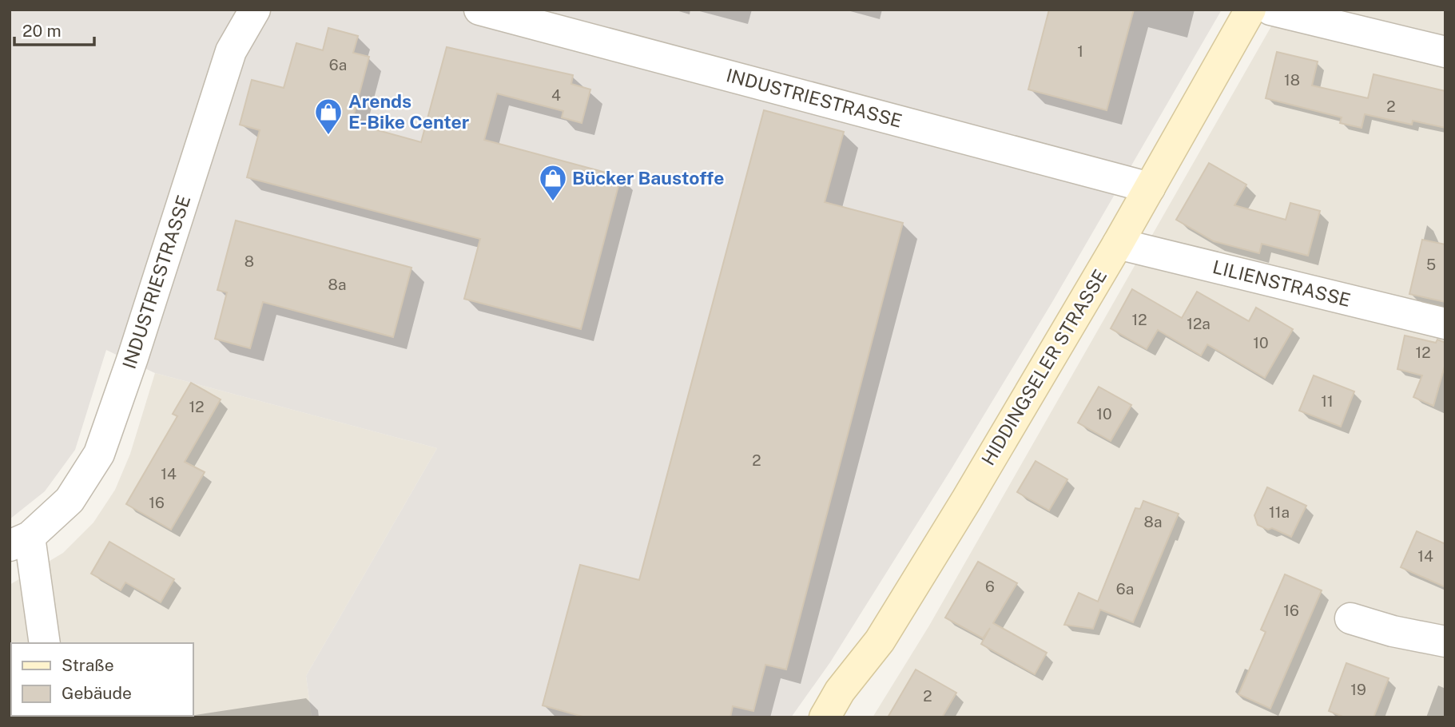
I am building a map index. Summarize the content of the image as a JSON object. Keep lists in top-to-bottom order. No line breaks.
{"streets":{"street":["INDUSTRIESTRASSE","LILIENSTRASSE","HIDDINGSELER STRASSE"]},"crossings":[["INDUSTRIESTRASSE","HIDDINGSELER STRASSE"],["LILIENSTRASSE","HIDDINGSELER STRASSE"]],"places":{"shop":["Arends E-Bike Center","Bücker Baustoffe"]},"house_numbers":["1","6a","18","4","2","8","5","8a","12","12a","10","12","11","12","10","2","14","16","11a","8a","14","6","6a","16","19","2"],"legend":["Straße","Gebäude"],"scale_bar":"20 m"}
